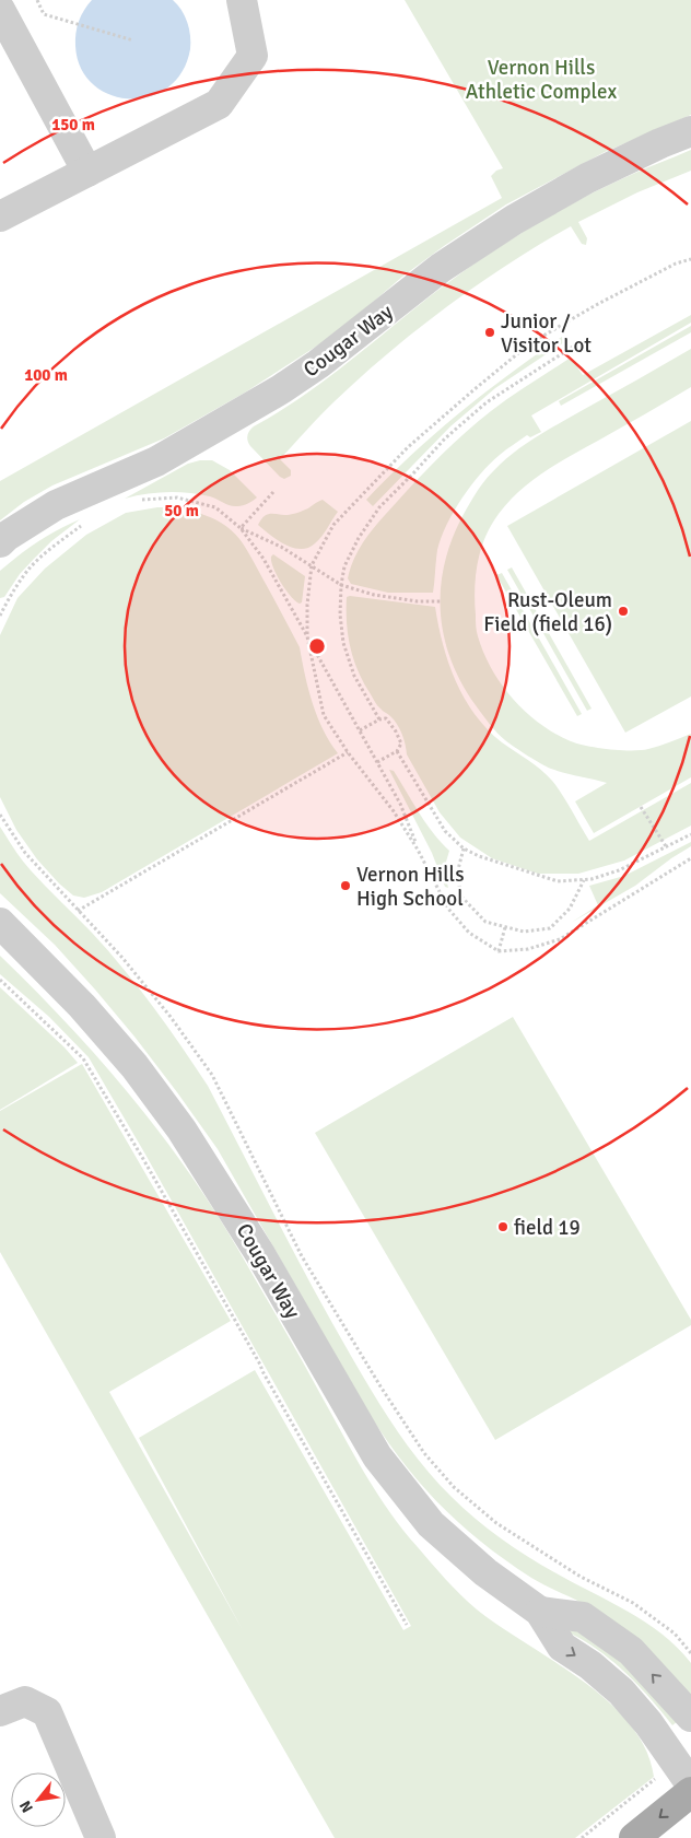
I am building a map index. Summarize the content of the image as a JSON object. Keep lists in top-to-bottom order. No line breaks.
{"streets":{"street":["Cougar Way"]},"parks":["Vernon Hills Athletic Complex"],"places":["Junior / Visitor Lot","Rust-Oleum Field (field 16)","Vernon Hills High School","field 19"],"north":"bottom left","rings":["150 m","100 m","50 m"]}
